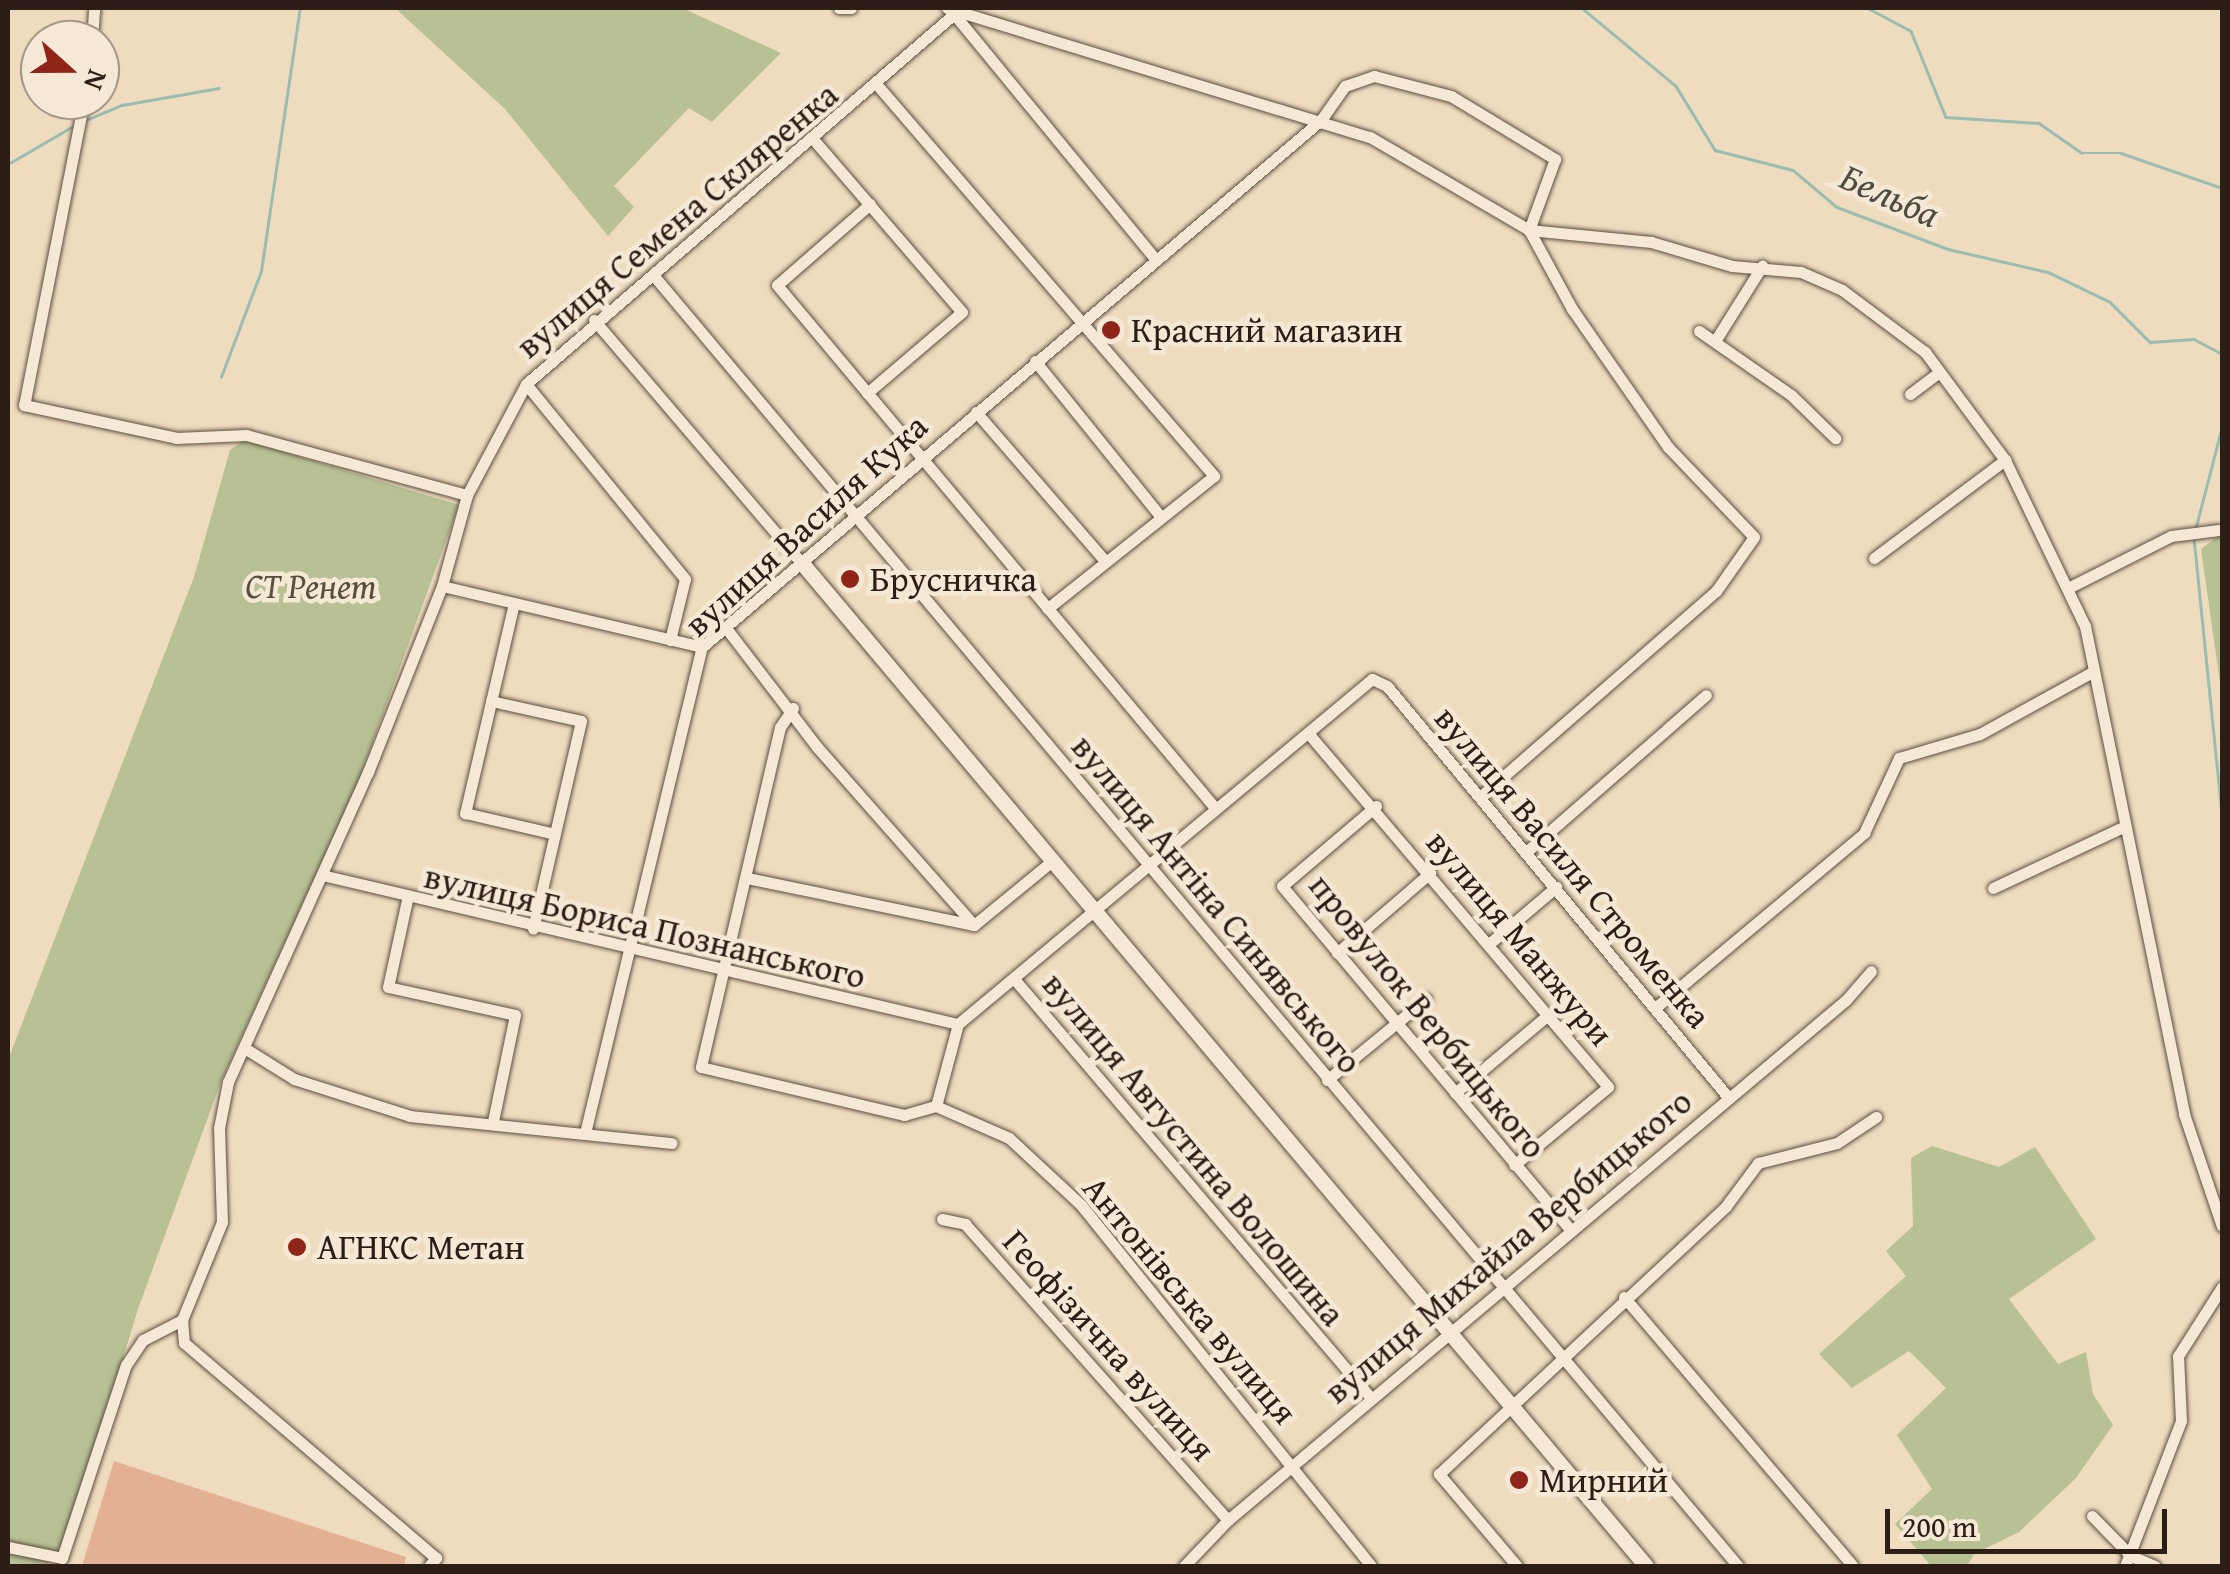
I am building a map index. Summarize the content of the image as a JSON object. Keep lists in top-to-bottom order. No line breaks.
{"streets":{"street":["вулиця Семена Скляренка","вулиця Василя Кука","вулиця Василя Строменка","вулиця Антіна Синявського","вулиця Бориса Познанського","вулиця Манжури","провулок Вербицького","вулиця Августина Волошина","вулиця Михайла Вербицького","Антонівська вулиця","Геофізична вулиця"]},"crossings":[["вулиця Семена Скляренка","вулиця Антіна Синявського"],["вулиця Семена Скляренка","вулиця Бориса Познанського"],["вулиця Василя Кука","вулиця Антіна Синявського"],["вулиця Василя Кука","вулиця Бориса Познанського"],["вулиця Василя Строменка","вулиця Манжури"],["вулиця Василя Строменка","вулиця Михайла Вербицького"],["вулиця Антіна Синявського","вулиця Михайла Вербицького"],["вулиця Манжури","провулок Вербицького"],["провулок Вербицького","вулиця Михайла Вербицького"],["вулиця Августина Волошина","вулиця Михайла Вербицького"],["вулиця Михайла Вербицького","Антонівська вулиця"],["вулиця Михайла Вербицького","Геофізична вулиця"]],"water":["Бельба"],"parks":["СТ Ренет"],"places":["Красний магазин","Брусничка","АГНКС Метан","Мирний"],"scale_bar":"200 m","north":"right"}
